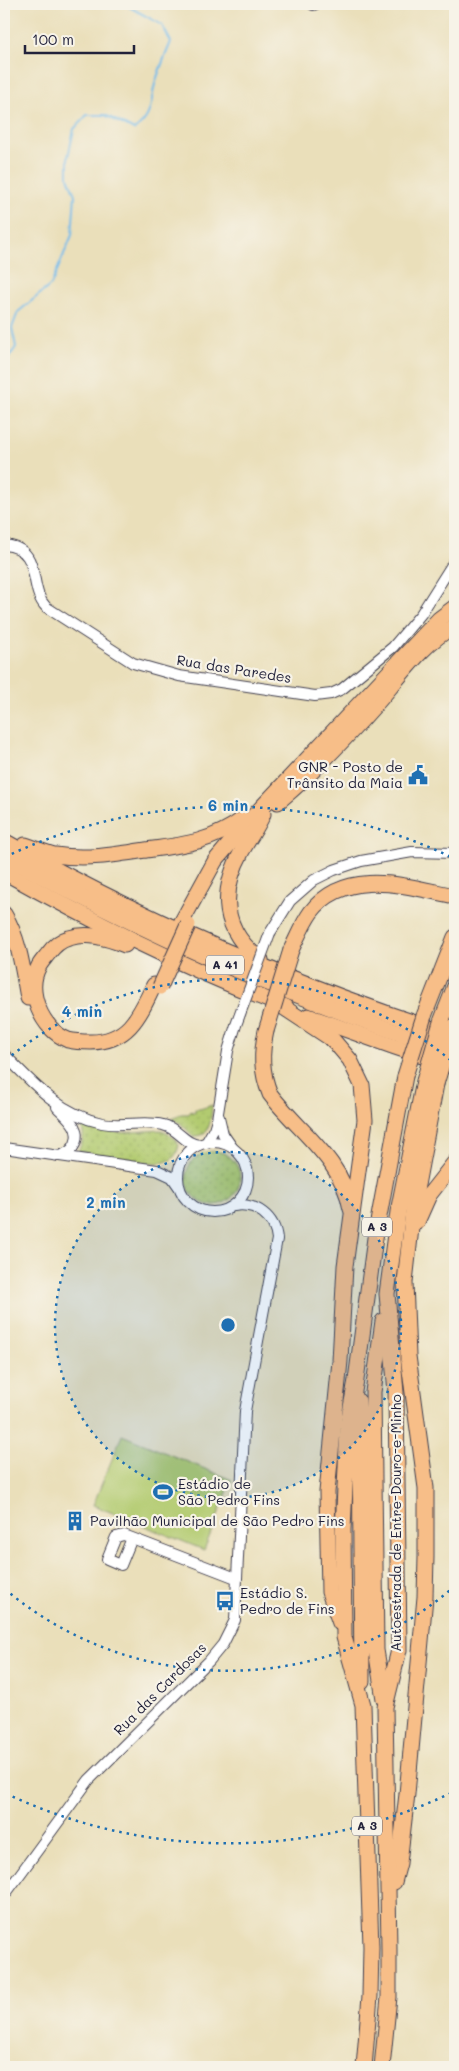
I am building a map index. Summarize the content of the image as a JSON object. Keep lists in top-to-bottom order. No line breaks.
{"streets":{"highway":["A 41","A 3","Autoestrada de Entre-Douro-e-Minho"],"street":["Rua das Paredes","Rua das Cardosas"]},"crossings":[["A 3","Autoestrada de Entre-Douro-e-Minho"]],"places":{"public building":["GNR - Posto de Trânsito da Maia"],"sports":["Estádio de São Pedro Fins"],"building":["Pavilhão Municipal de São Pedro Fins"],"bus stop":["Estádio S. Pedro de Fins"]},"scale_bar":"100 m","rings":["6 min","4 min","2 min"]}
